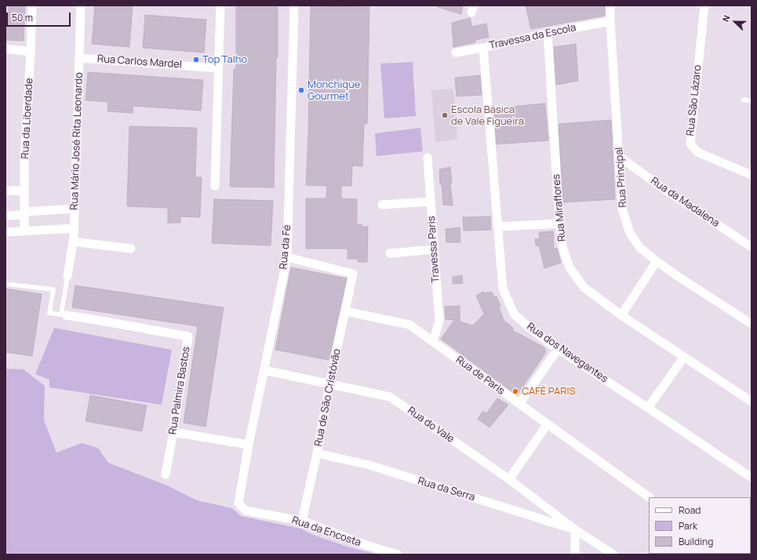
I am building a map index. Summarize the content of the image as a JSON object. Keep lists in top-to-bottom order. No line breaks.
{"streets":{"street":["Travessa da Escola","Rua Carlos Mardel","Rua São Lázaro","Rua da Liberdade","Rua Mário José Rita Leonardo","Rua Principal","Rua da Madalena","Rua Miraflores","Rua da Fé","Travessa Paris","Rua dos Navegantes","Rua de Paris","Rua Palmira Bastos","Rua de São Cristóvão","Rua do Vale","Rua da Serra","Rua da Encosta"]},"crossings":[["Travessa da Escola","Rua Principal"],["Travessa da Escola","Rua Miraflores"],["Travessa da Escola","Rua dos Navegantes"],["Rua Carlos Mardel","Rua Mário José Rita Leonardo"],["Rua Principal","Rua da Madalena"],["Rua da Fé","Rua de São Cristóvão"],["Rua da Fé","Rua do Vale"],["Rua da Fé","Rua da Encosta"],["Travessa Paris","Rua de Paris"],["Rua de Paris","Rua de São Cristóvão"],["Rua de São Cristóvão","Rua do Vale"],["Rua de São Cristóvão","Rua da Serra"],["Rua de São Cristóvão","Rua da Encosta"],["Rua do Vale","Rua da Serra"]],"places":["Top Talho","Monchique Gourmet","Escola Básica de Vale Figueira","CAFÉ PARIS"],"legend":["Road","Park","Building"],"scale_bar":"50 m","north":"left"}
